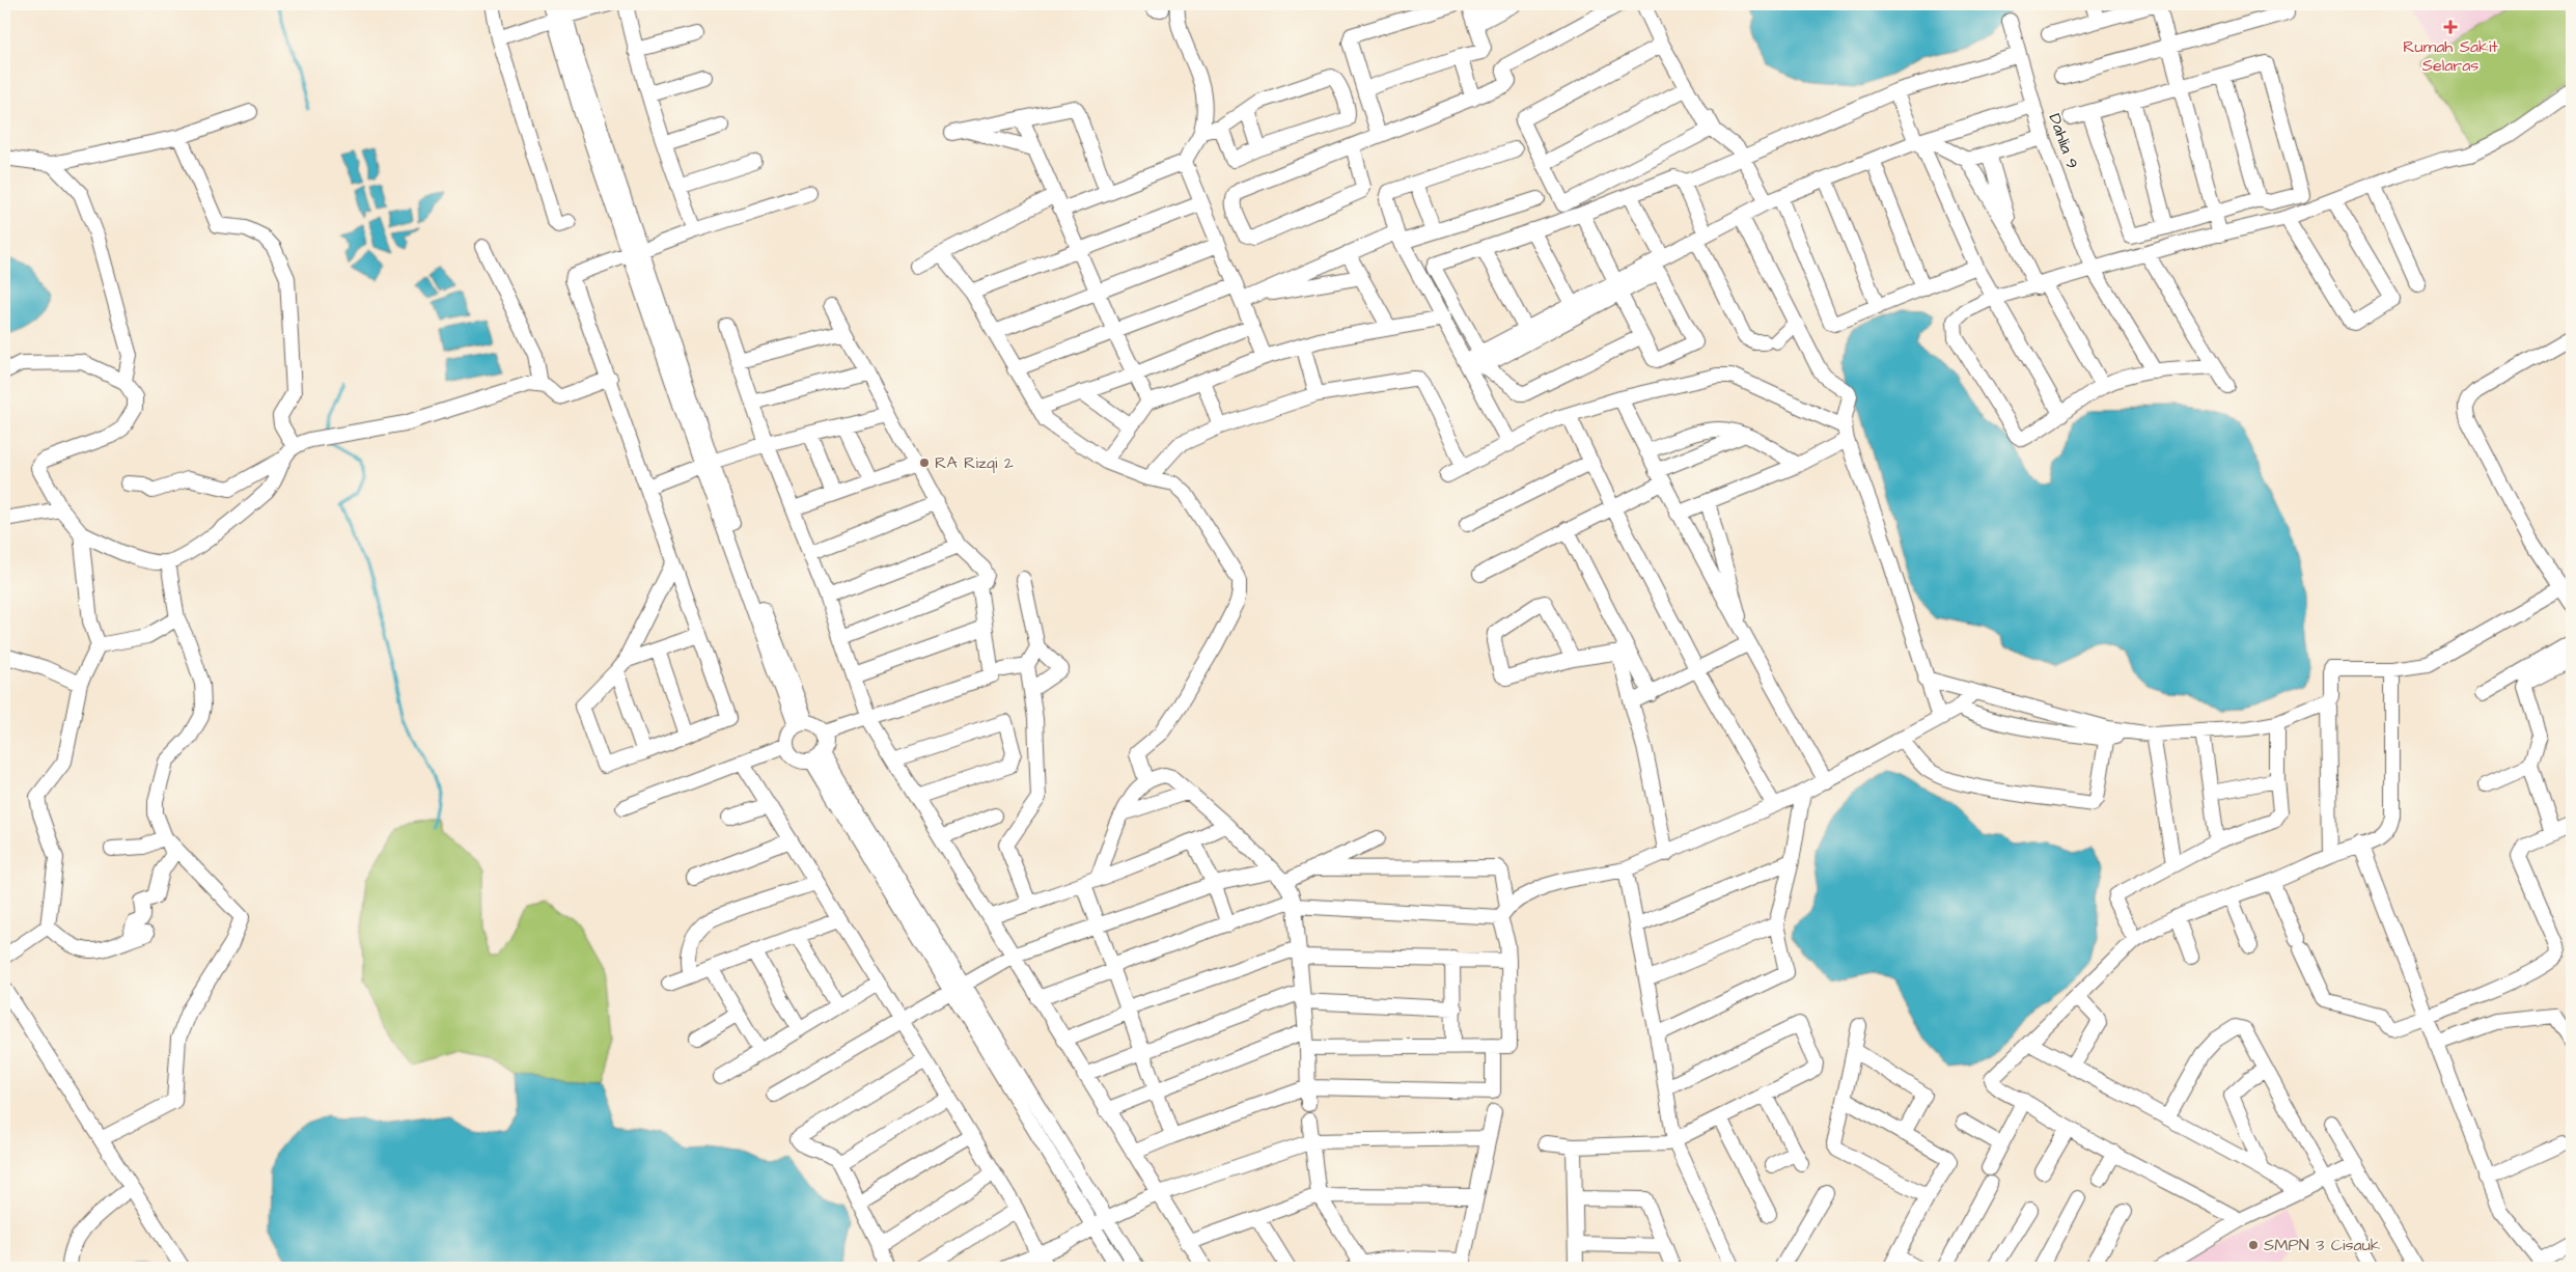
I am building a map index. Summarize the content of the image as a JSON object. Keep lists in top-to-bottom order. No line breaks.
{"streets":{"street":["Dahlia 9"]},"places":{"health":["Rumah Sakit Selaras"],"other":["RA Rizqi 2","SMPN 3 Cisauk"]}}
